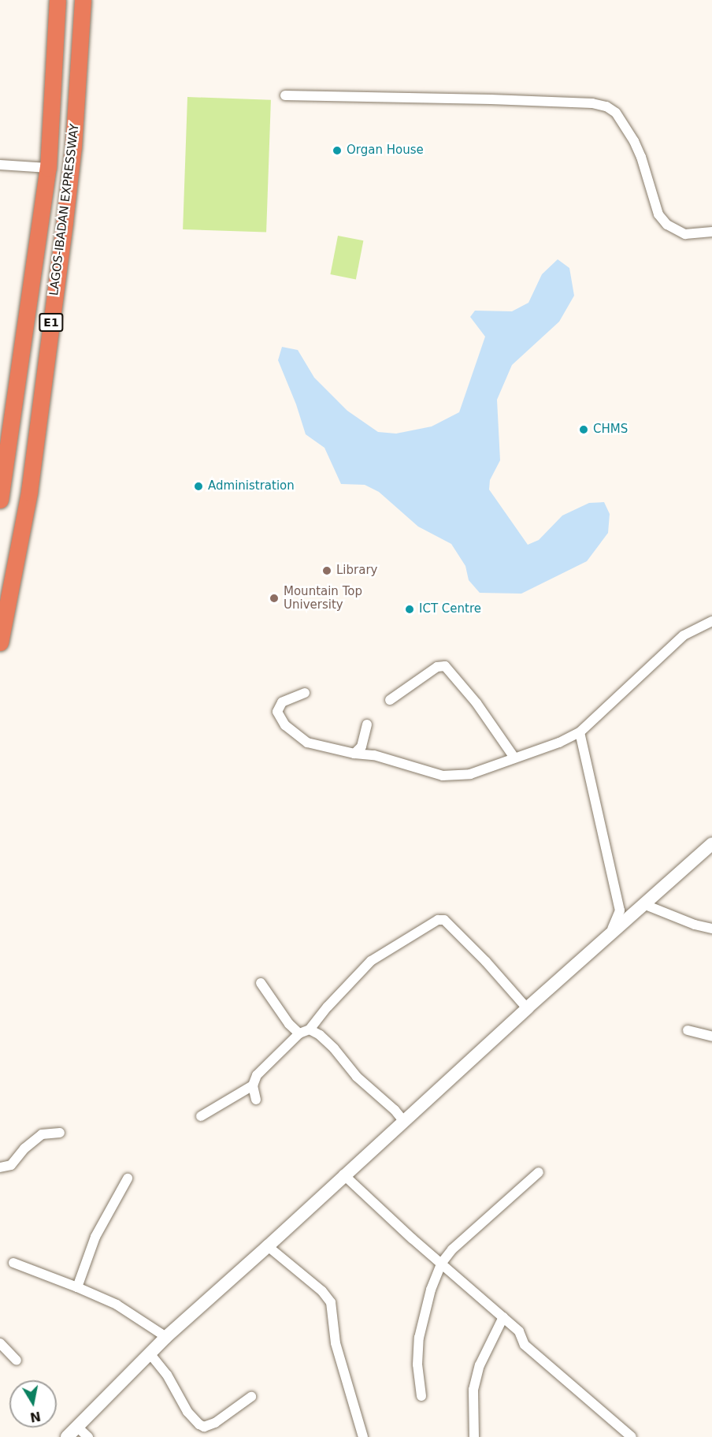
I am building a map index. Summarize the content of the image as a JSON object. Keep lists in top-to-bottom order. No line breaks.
{"streets":{"highway":["LAGOS-IBADAN EXPRESSWAY","E1"]},"places":["Organ House","CHMS","Administration","Library","Mountain Top University","ICT Centre"],"north":"bottom"}
